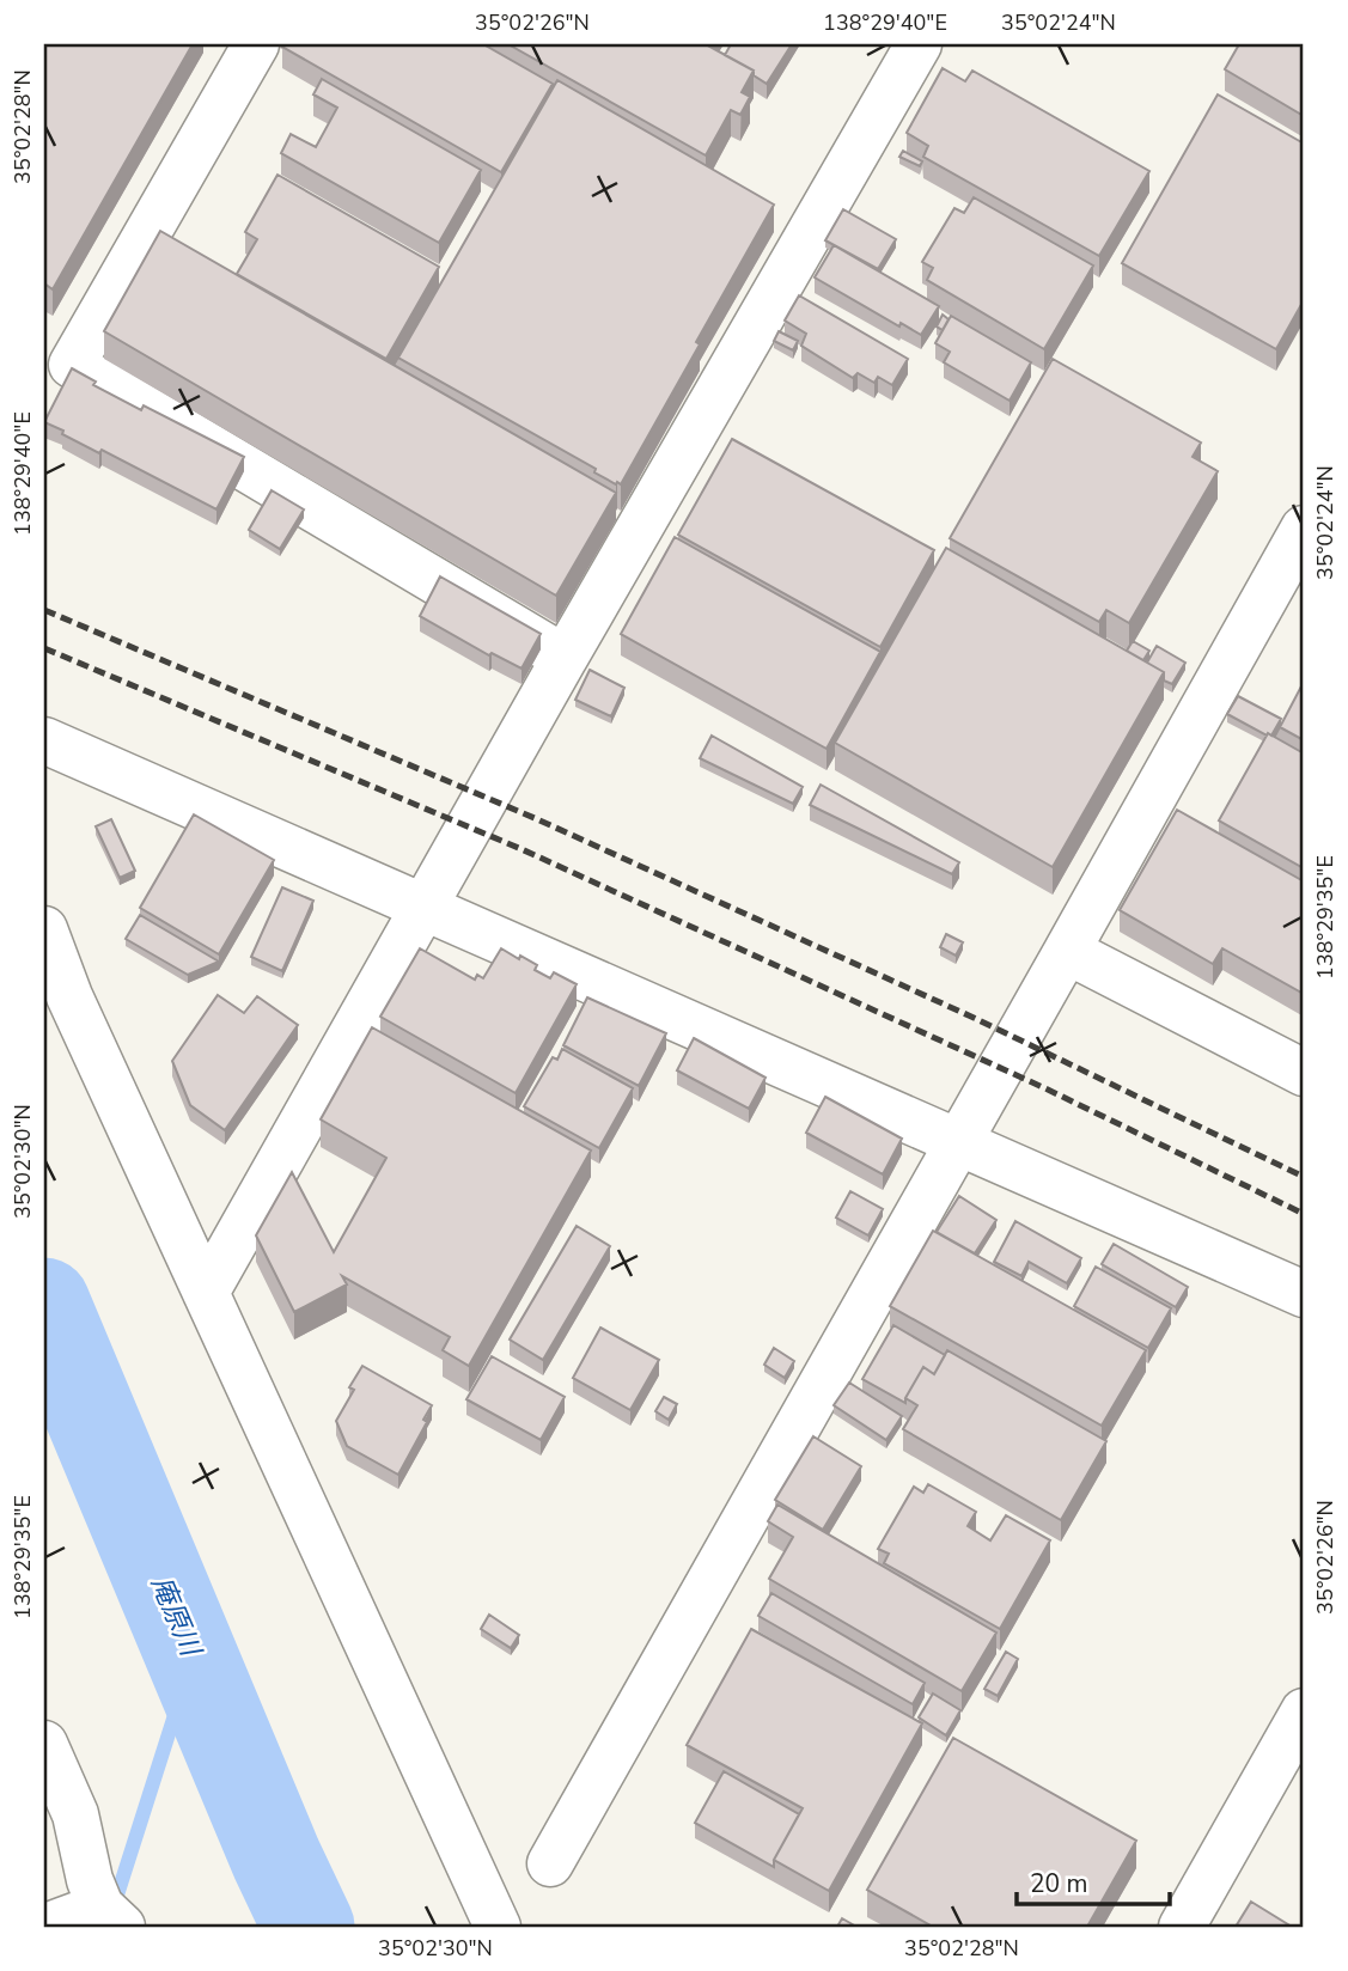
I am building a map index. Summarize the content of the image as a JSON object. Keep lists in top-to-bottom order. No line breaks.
{"water":["庵原川"],"scale_bar":"20 m","coordinates":["35°02'26\"N","138°29'40\"E","35°02'24\"N","35°02'28\"N","138°29'35\"E","35°02'30\"N"]}
